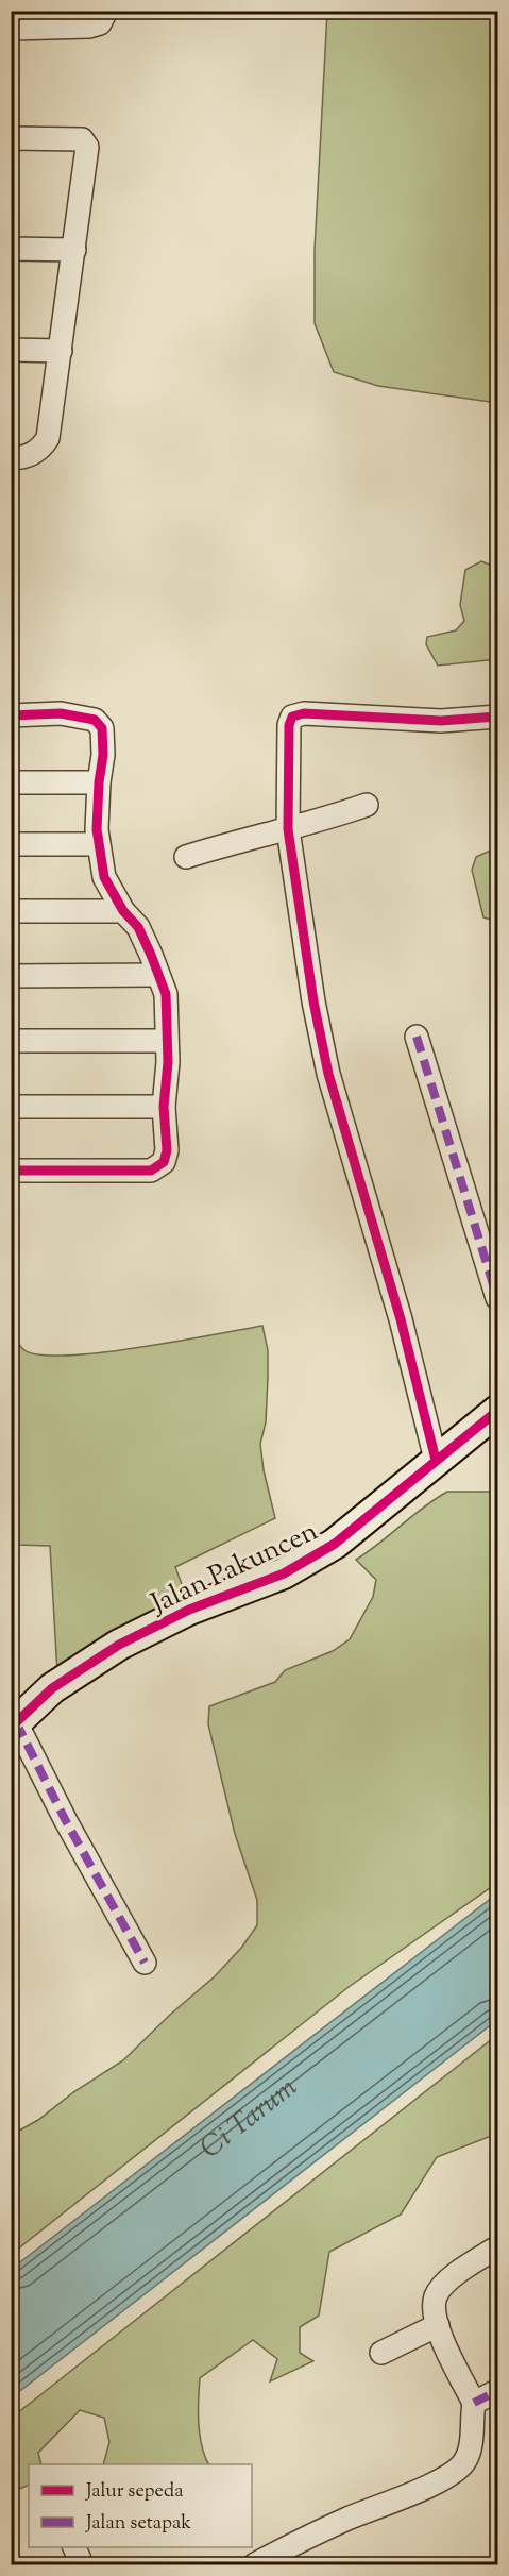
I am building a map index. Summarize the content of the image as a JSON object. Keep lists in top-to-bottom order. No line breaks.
{"streets":{"street":["Jalan Pakuncen"]},"water":["Ci Tarum"],"legend":["Jalur sepeda","Jalan setapak"]}
